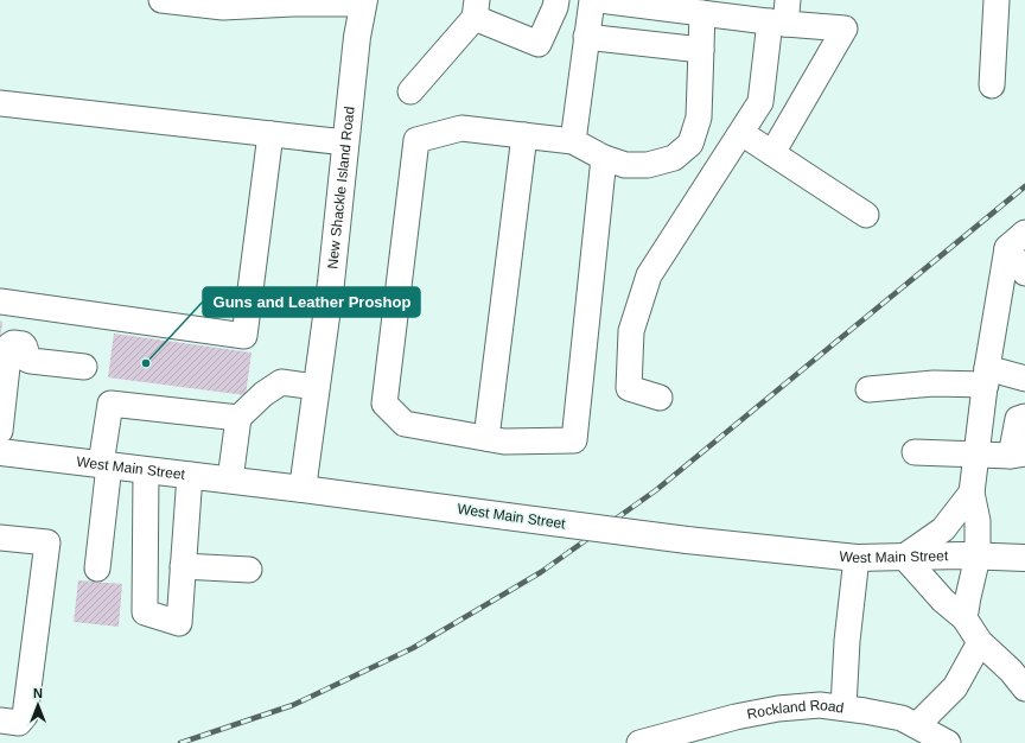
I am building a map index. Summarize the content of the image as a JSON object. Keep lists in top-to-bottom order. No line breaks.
{"streets":{"main road":["New Shackle Island Road","West Main Street"],"street":["Rockland Road"]},"crossings":[["New Shackle Island Road","West Main Street"]],"places":["Guns and Leather Proshop"],"north":"top"}
